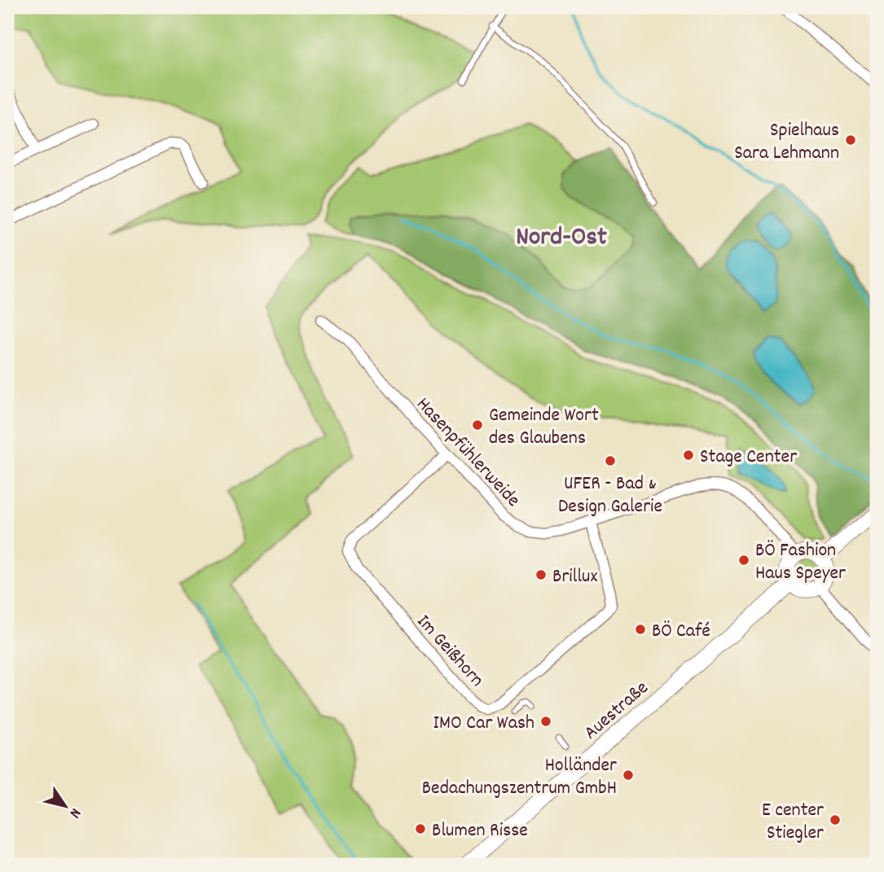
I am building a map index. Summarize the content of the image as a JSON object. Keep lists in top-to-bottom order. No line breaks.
{"streets":{"street":["Hasenpfühlerweide","Im Geißhorn","Auestraße"]},"crossings":[["Hasenpfühlerweide","Im Geißhorn"],["Hasenpfühlerweide","Auestraße"]],"districts":["Nord-Ost"],"places":["Spielhaus Sara Lehmann","Gemeinde Wort des Glaubens","Stage Center","UFER - Bad & Design Galerie","BÖ Fashion Haus Speyer","Brillux","BÖ Café","IMO Car Wash","Holländer Bedachungszentrum GmbH","E center Stiegler","Blumen Risse"],"north":"bottom right"}
